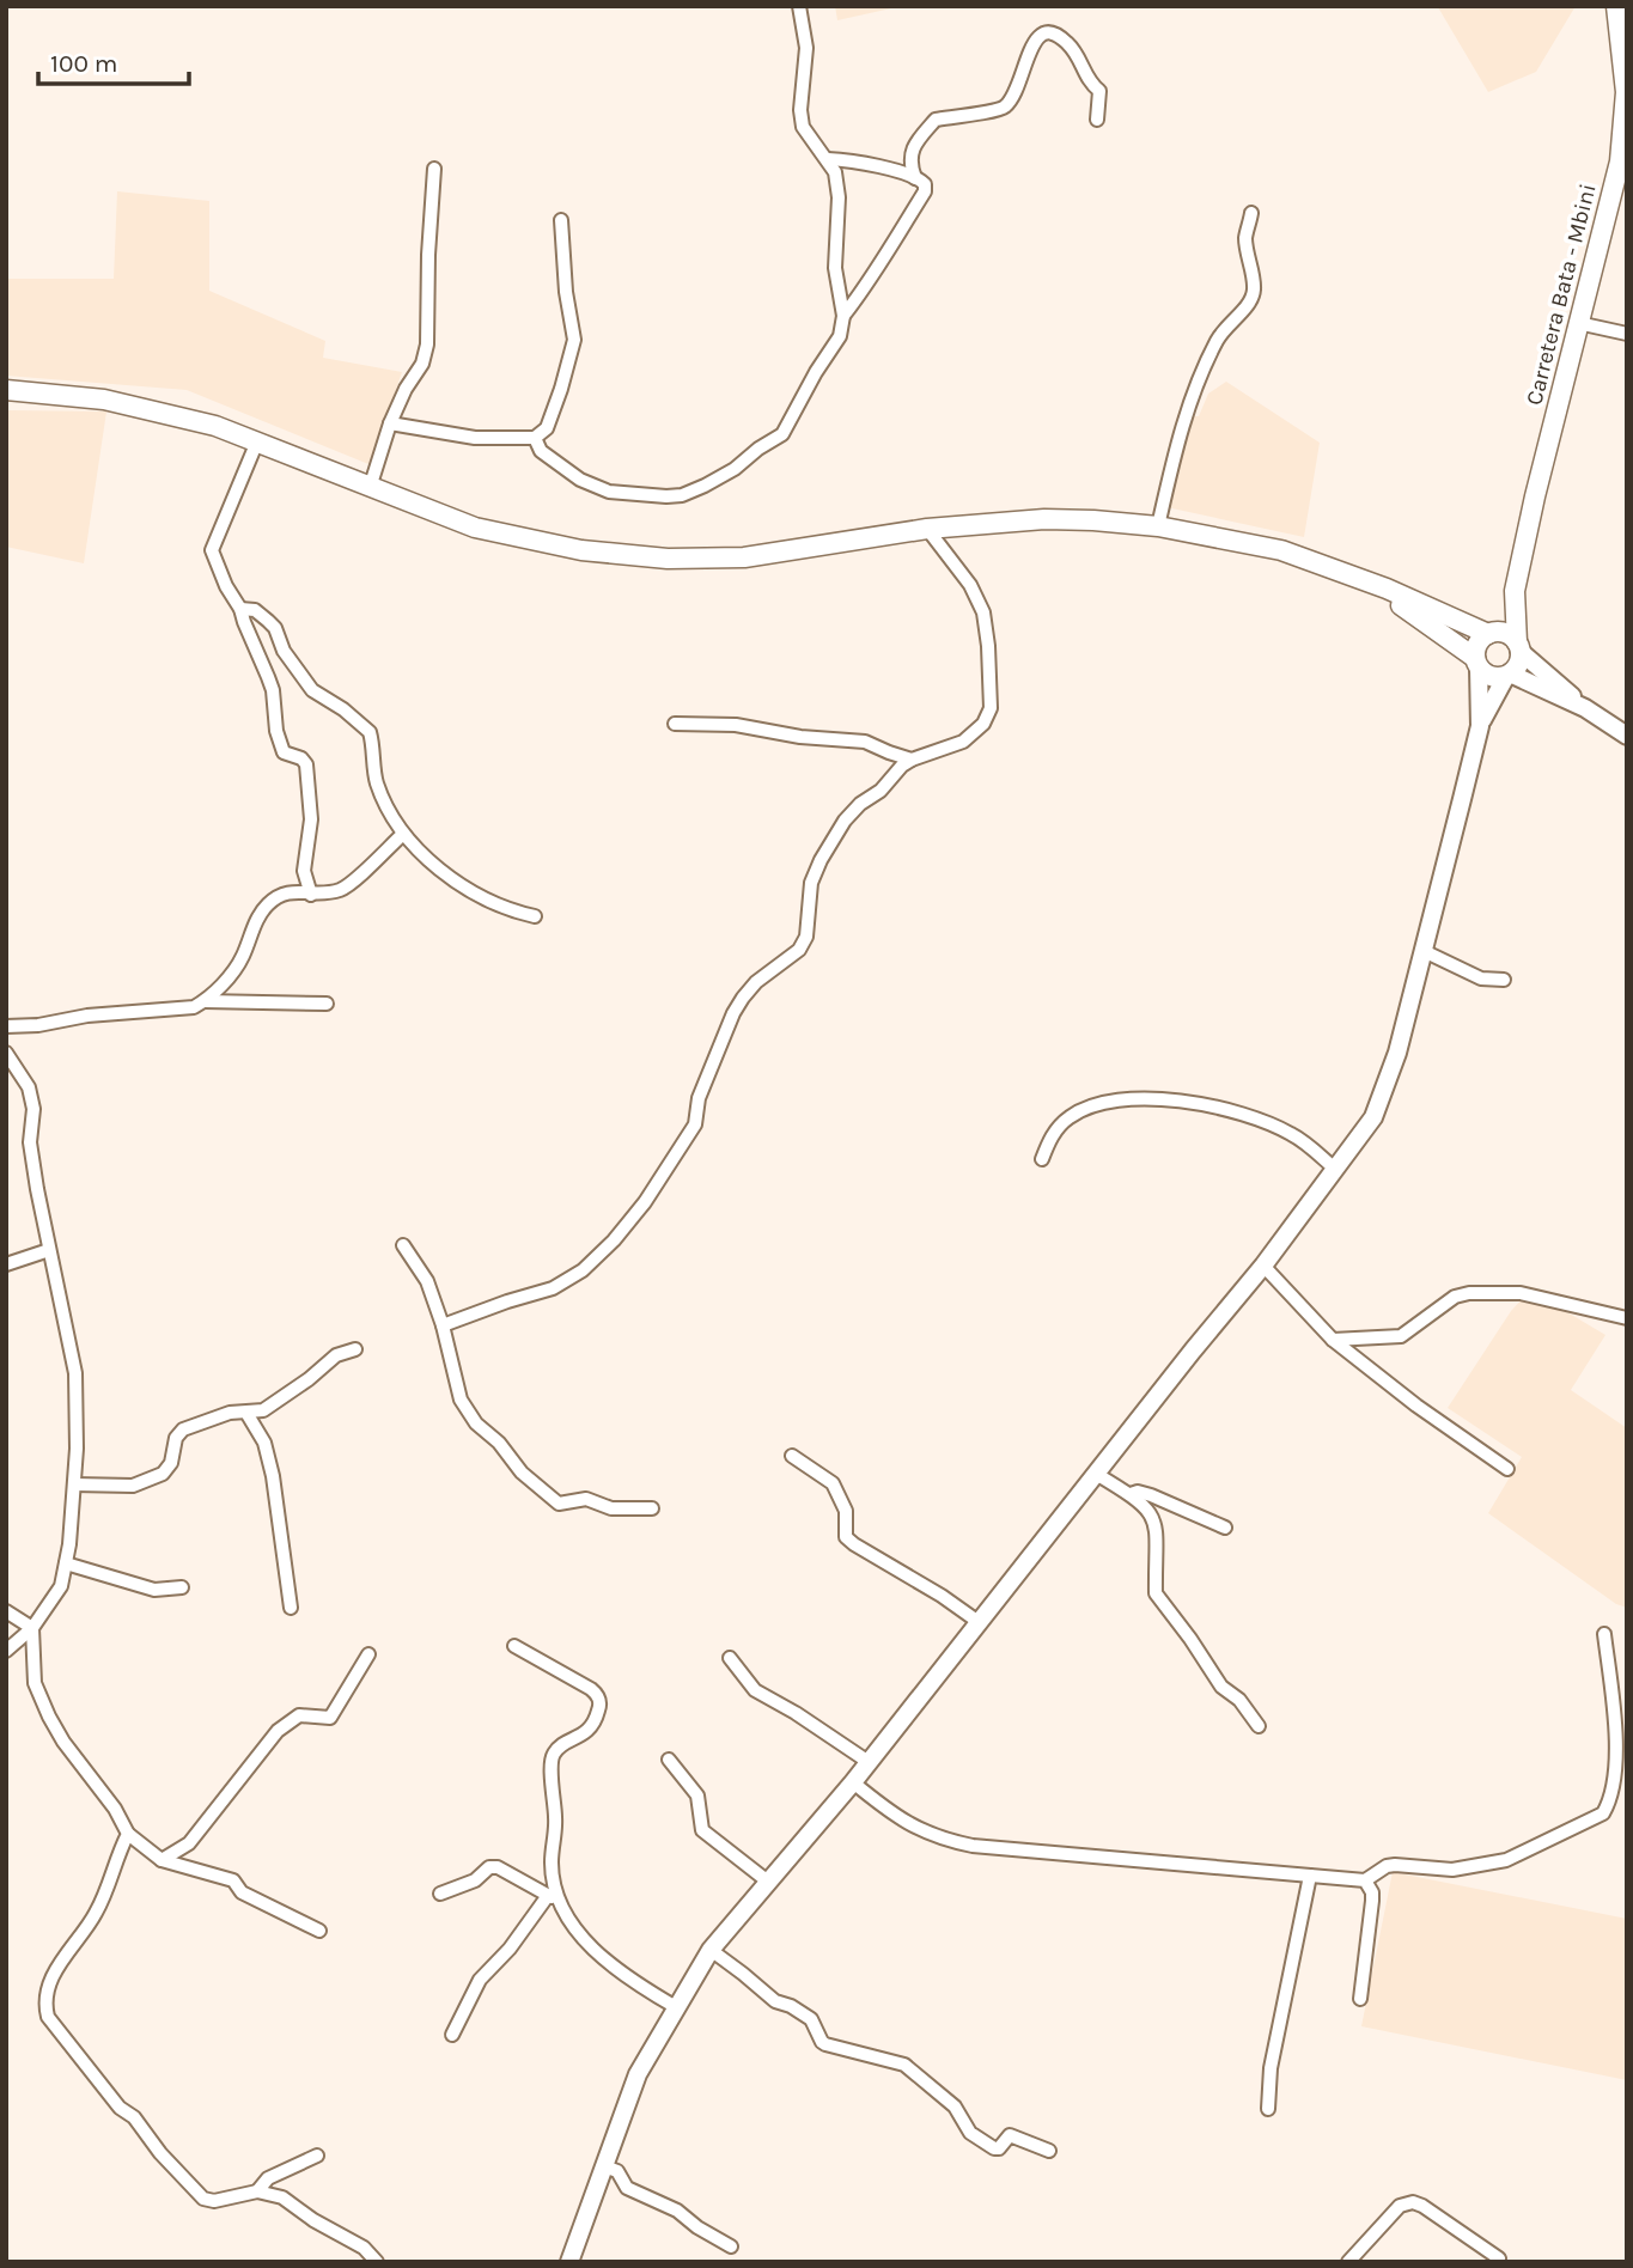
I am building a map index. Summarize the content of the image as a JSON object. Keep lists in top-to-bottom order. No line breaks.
{"streets":{"main road":["Carretera Bata - Mbini"]},"scale_bar":"100 m"}
